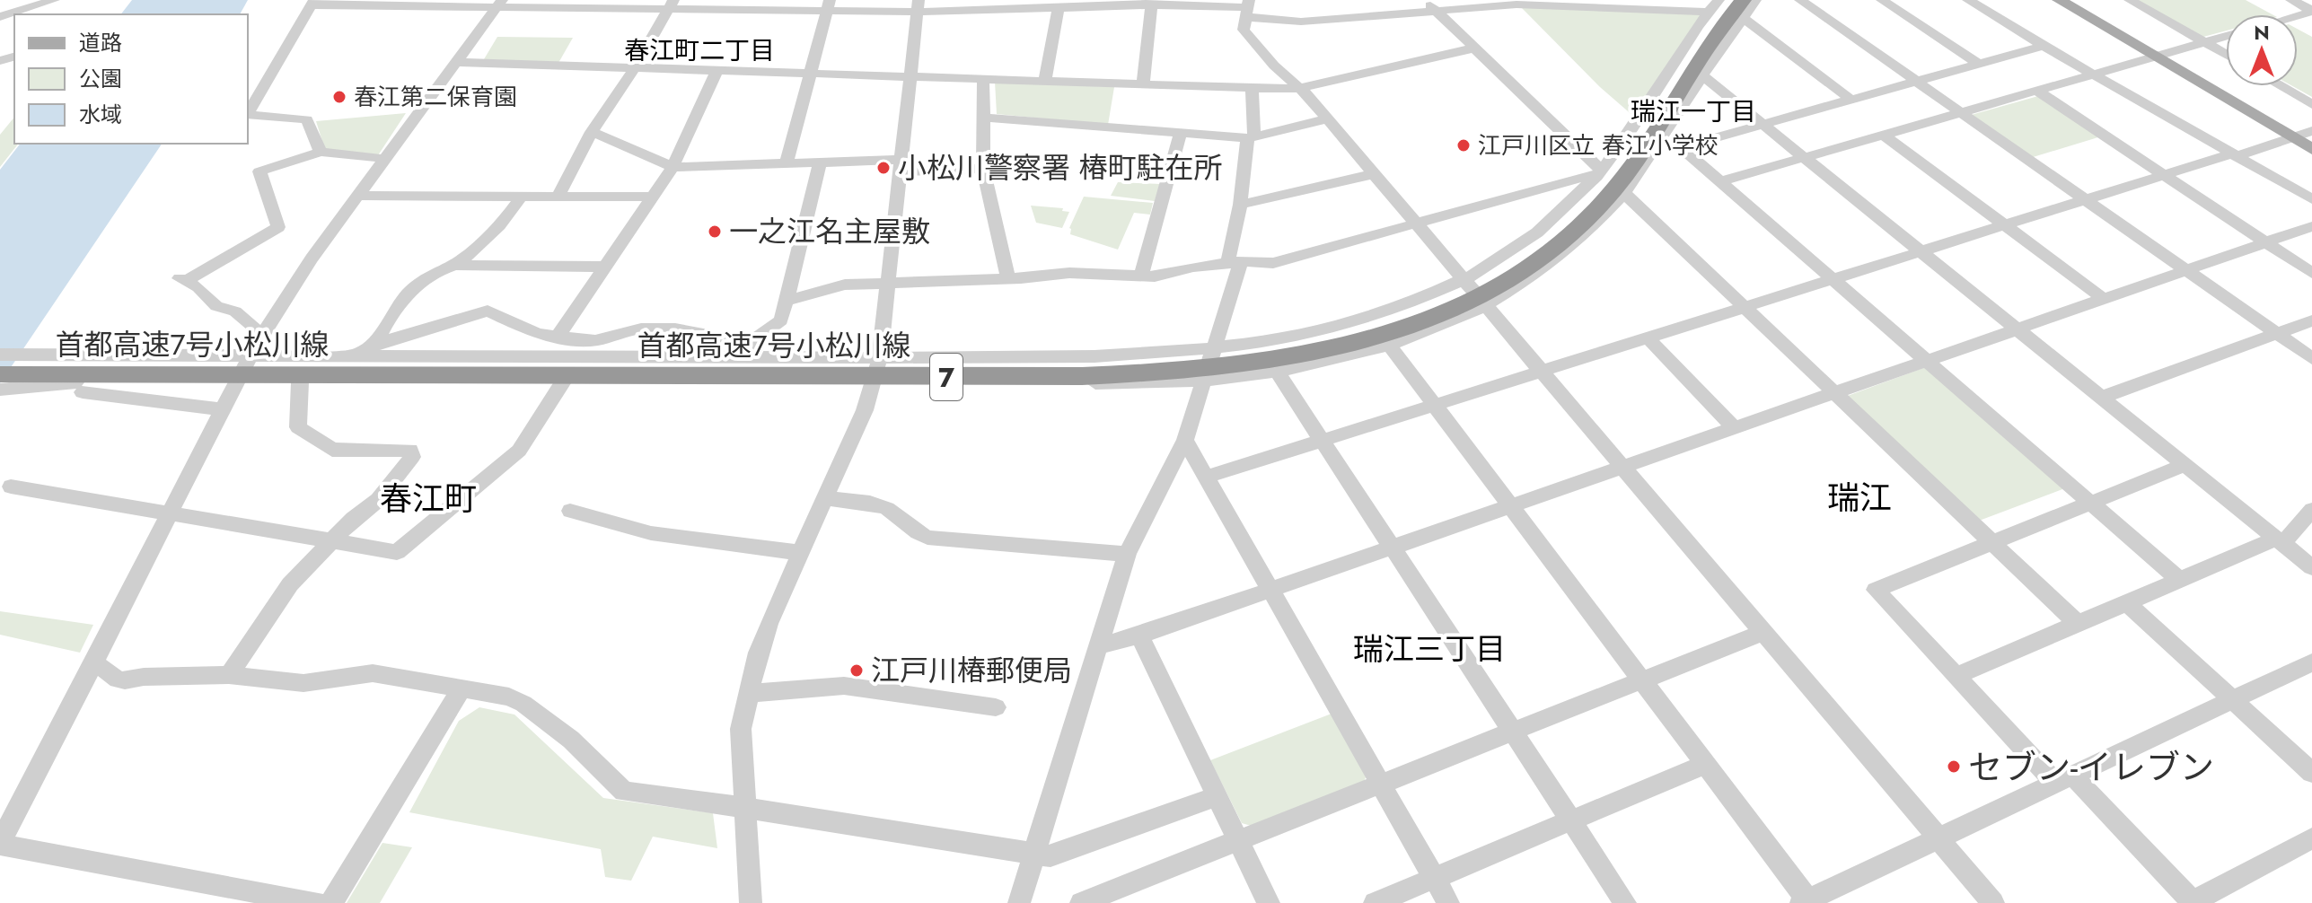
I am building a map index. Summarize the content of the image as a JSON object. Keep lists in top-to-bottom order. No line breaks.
{"streets":{"highway":["首都高速7号小松川線","7"]},"districts":["春江町二丁目","瑞江一丁目","瑞江","春江町","瑞江三丁目"],"places":["春江第二保育園","江戸川区立 春江小学校","小松川警察署 椿町駐在所","一之江名主屋敷","江戸川椿郵便局","セブン-イレブン"],"legend":["道路","公園","水域"],"north":"top"}
